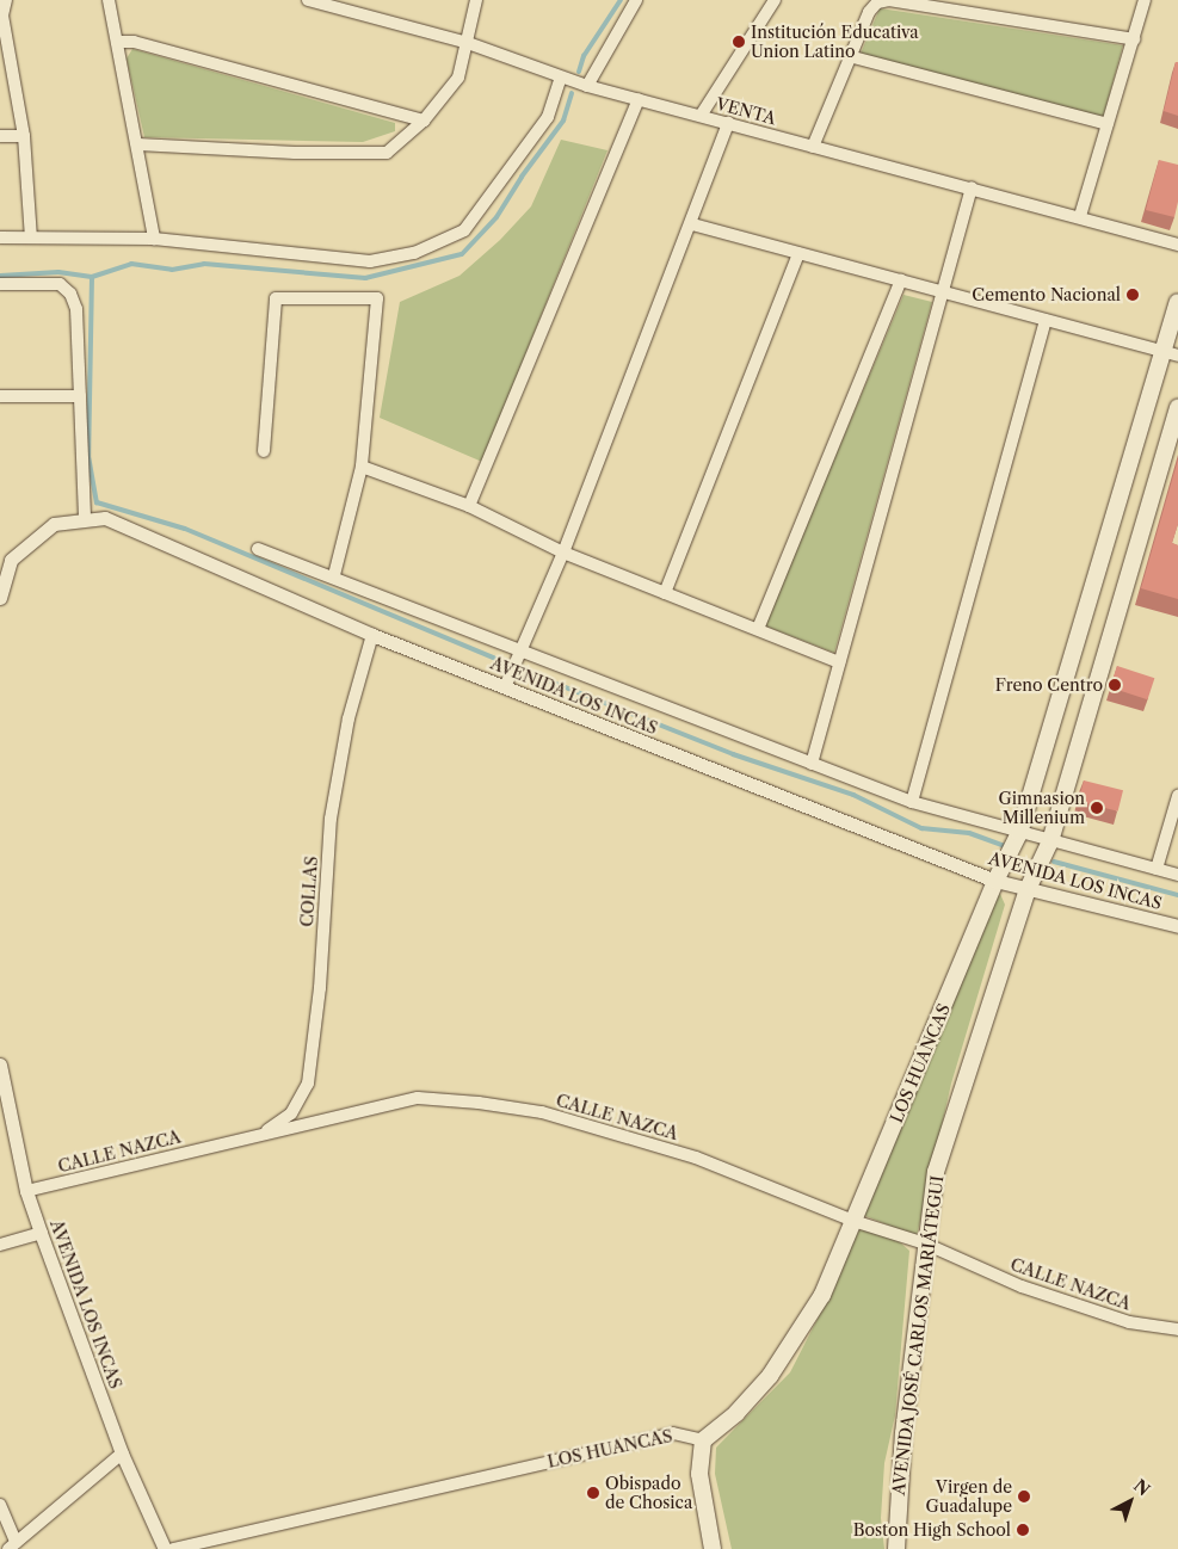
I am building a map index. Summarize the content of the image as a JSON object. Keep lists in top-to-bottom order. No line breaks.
{"streets":{"main road":["LOS HUANCAS","AVENIDA JOSÉ CARLOS MARIÁTEGUI"],"street":["VENTA","AVENIDA LOS INCAS","COLLAS","CALLE NAZCA"]},"crossings":[["AVENIDA LOS INCAS","COLLAS"],["AVENIDA LOS INCAS","LOS HUANCAS"],["AVENIDA LOS INCAS","CALLE NAZCA"],["AVENIDA LOS INCAS","AVENIDA JOSÉ CARLOS MARIÁTEGUI"],["COLLAS","CALLE NAZCA"],["LOS HUANCAS","CALLE NAZCA"],["CALLE NAZCA","AVENIDA JOSÉ CARLOS MARIÁTEGUI"]],"places":["Institución Educativa Union Latino","Cemento Nacional","Freno Centro","Gimnasion Millenium","Obispado de Chosica","Virgen de Guadalupe","Boston High School"],"north":"top right"}
